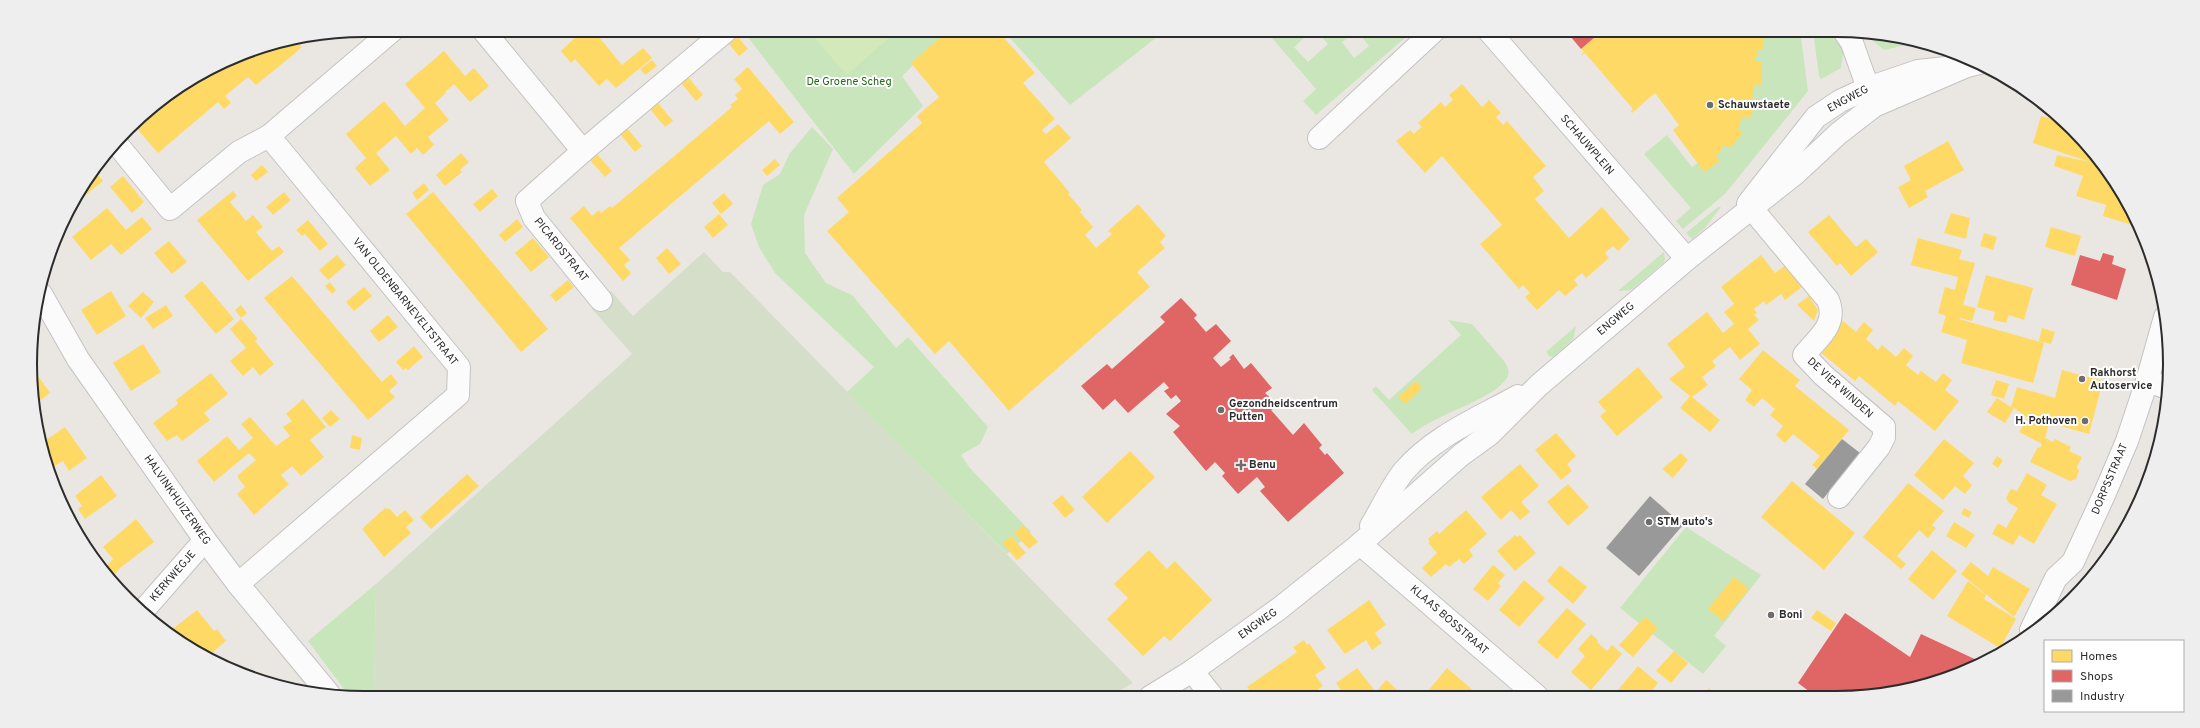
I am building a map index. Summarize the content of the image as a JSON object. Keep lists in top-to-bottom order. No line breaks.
{"streets":{"street":["ENGWEG","SCHAUWPLEIN","PICARDSTRAAT","VAN OLDENBARNEVELTSTRAAT","DE VIER WINDEN","DORPSSTRAAT","HALVINKHUIZERWEG","KERKWEGJE","KLAAS BOSSTRAAT"]},"crossings":[["ENGWEG","SCHAUWPLEIN"],["ENGWEG","DE VIER WINDEN"],["ENGWEG","KLAAS BOSSTRAAT"],["VAN OLDENBARNEVELTSTRAAT","HALVINKHUIZERWEG"],["HALVINKHUIZERWEG","KERKWEGJE"]],"parks":["De Groene Scheg"],"places":{"other":["Schauwstaete","Rakhorst Autoservice","Gezondheidscentrum Putten","H. Pothoven","STM auto's","Boni"],"health":["Benu"]},"legend":["Homes","Shops","Industry"]}
